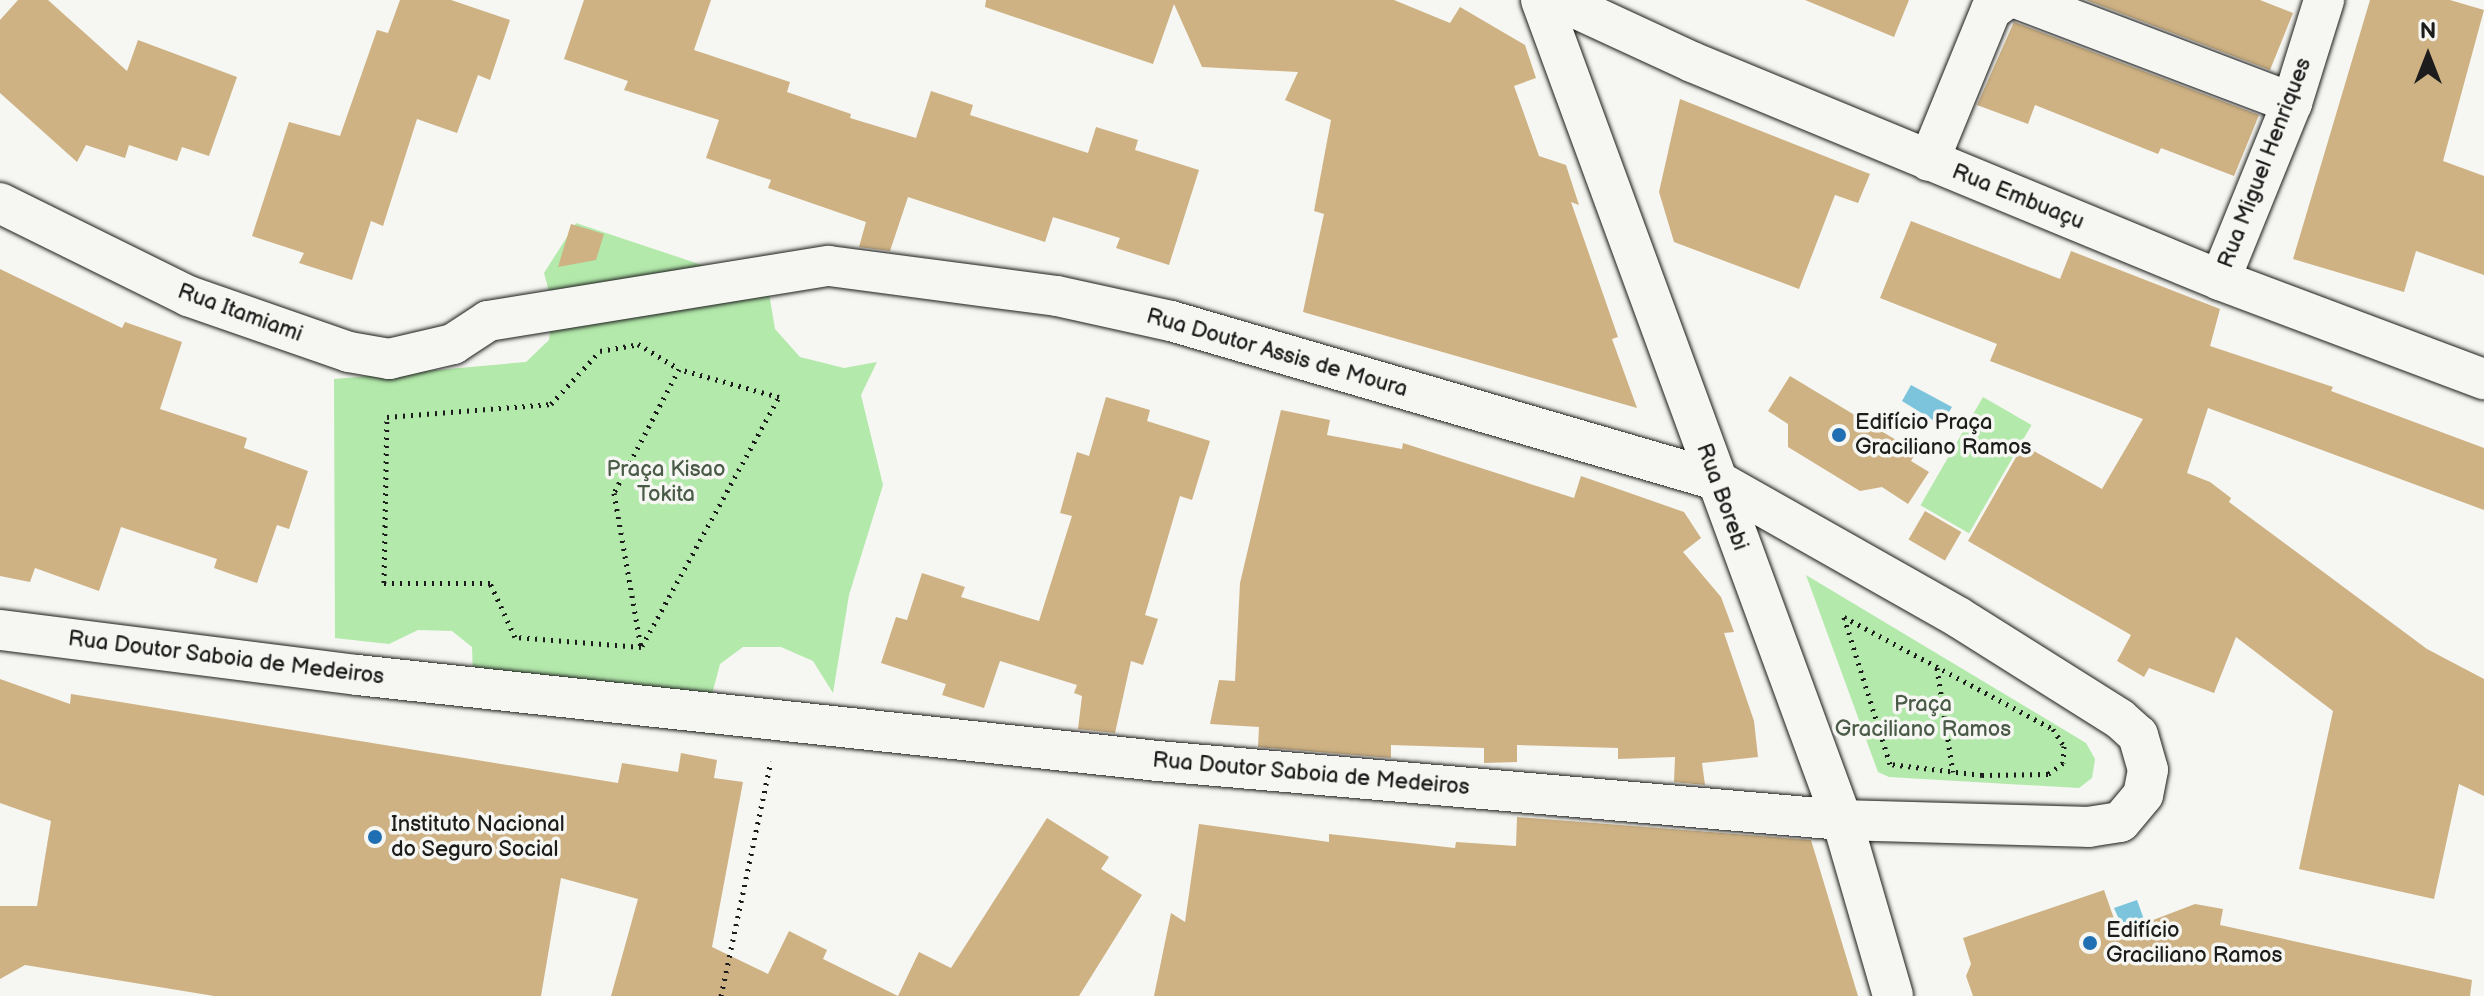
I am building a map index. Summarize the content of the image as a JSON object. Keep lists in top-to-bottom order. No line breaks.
{"streets":{"street":["Rua Miguel Henriques","Rua Embuaçu","Rua Itamiami","Rua Doutor Assis de Moura","Rua Borebi","Rua Doutor Saboia de Medeiros"]},"crossings":[["Rua Miguel Henriques","Rua Embuaçu"],["Rua Itamiami","Rua Doutor Assis de Moura"],["Rua Doutor Assis de Moura","Rua Borebi"],["Rua Borebi","Rua Doutor Saboia de Medeiros"]],"parks":["Praça Kisao Tokita","Praça Graciliano Ramos"],"places":["Edifício Praça Graciliano Ramos","Instituto Nacional do Seguro Social","Edifício Graciliano Ramos"],"north":"top"}
